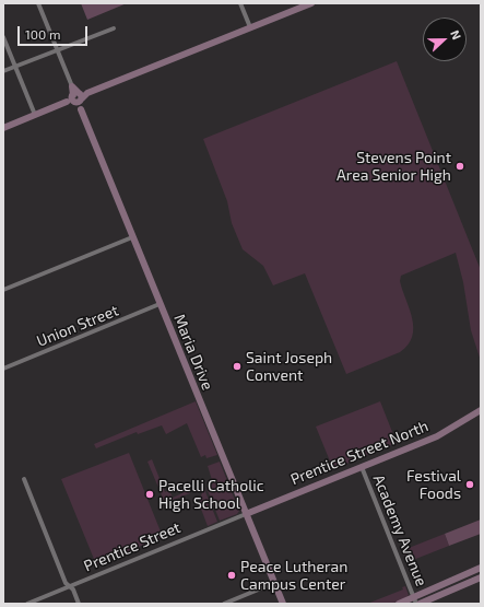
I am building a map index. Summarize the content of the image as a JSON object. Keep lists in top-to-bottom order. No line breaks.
{"streets":{"street":["Union Street","Maria Drive","Prentice Street North","Academy Avenue","Prentice Street"]},"crossings":[["Union Street","Maria Drive"],["Maria Drive","Prentice Street North"],["Maria Drive","Prentice Street"],["Prentice Street North","Academy Avenue"],["Prentice Street North","Prentice Street"]],"places":["Stevens Point Area Senior High","Saint Joseph Convent","Festival Foods","Pacelli Catholic High School","Peace Lutheran Campus Center"],"scale_bar":"100 m","north":"right"}
